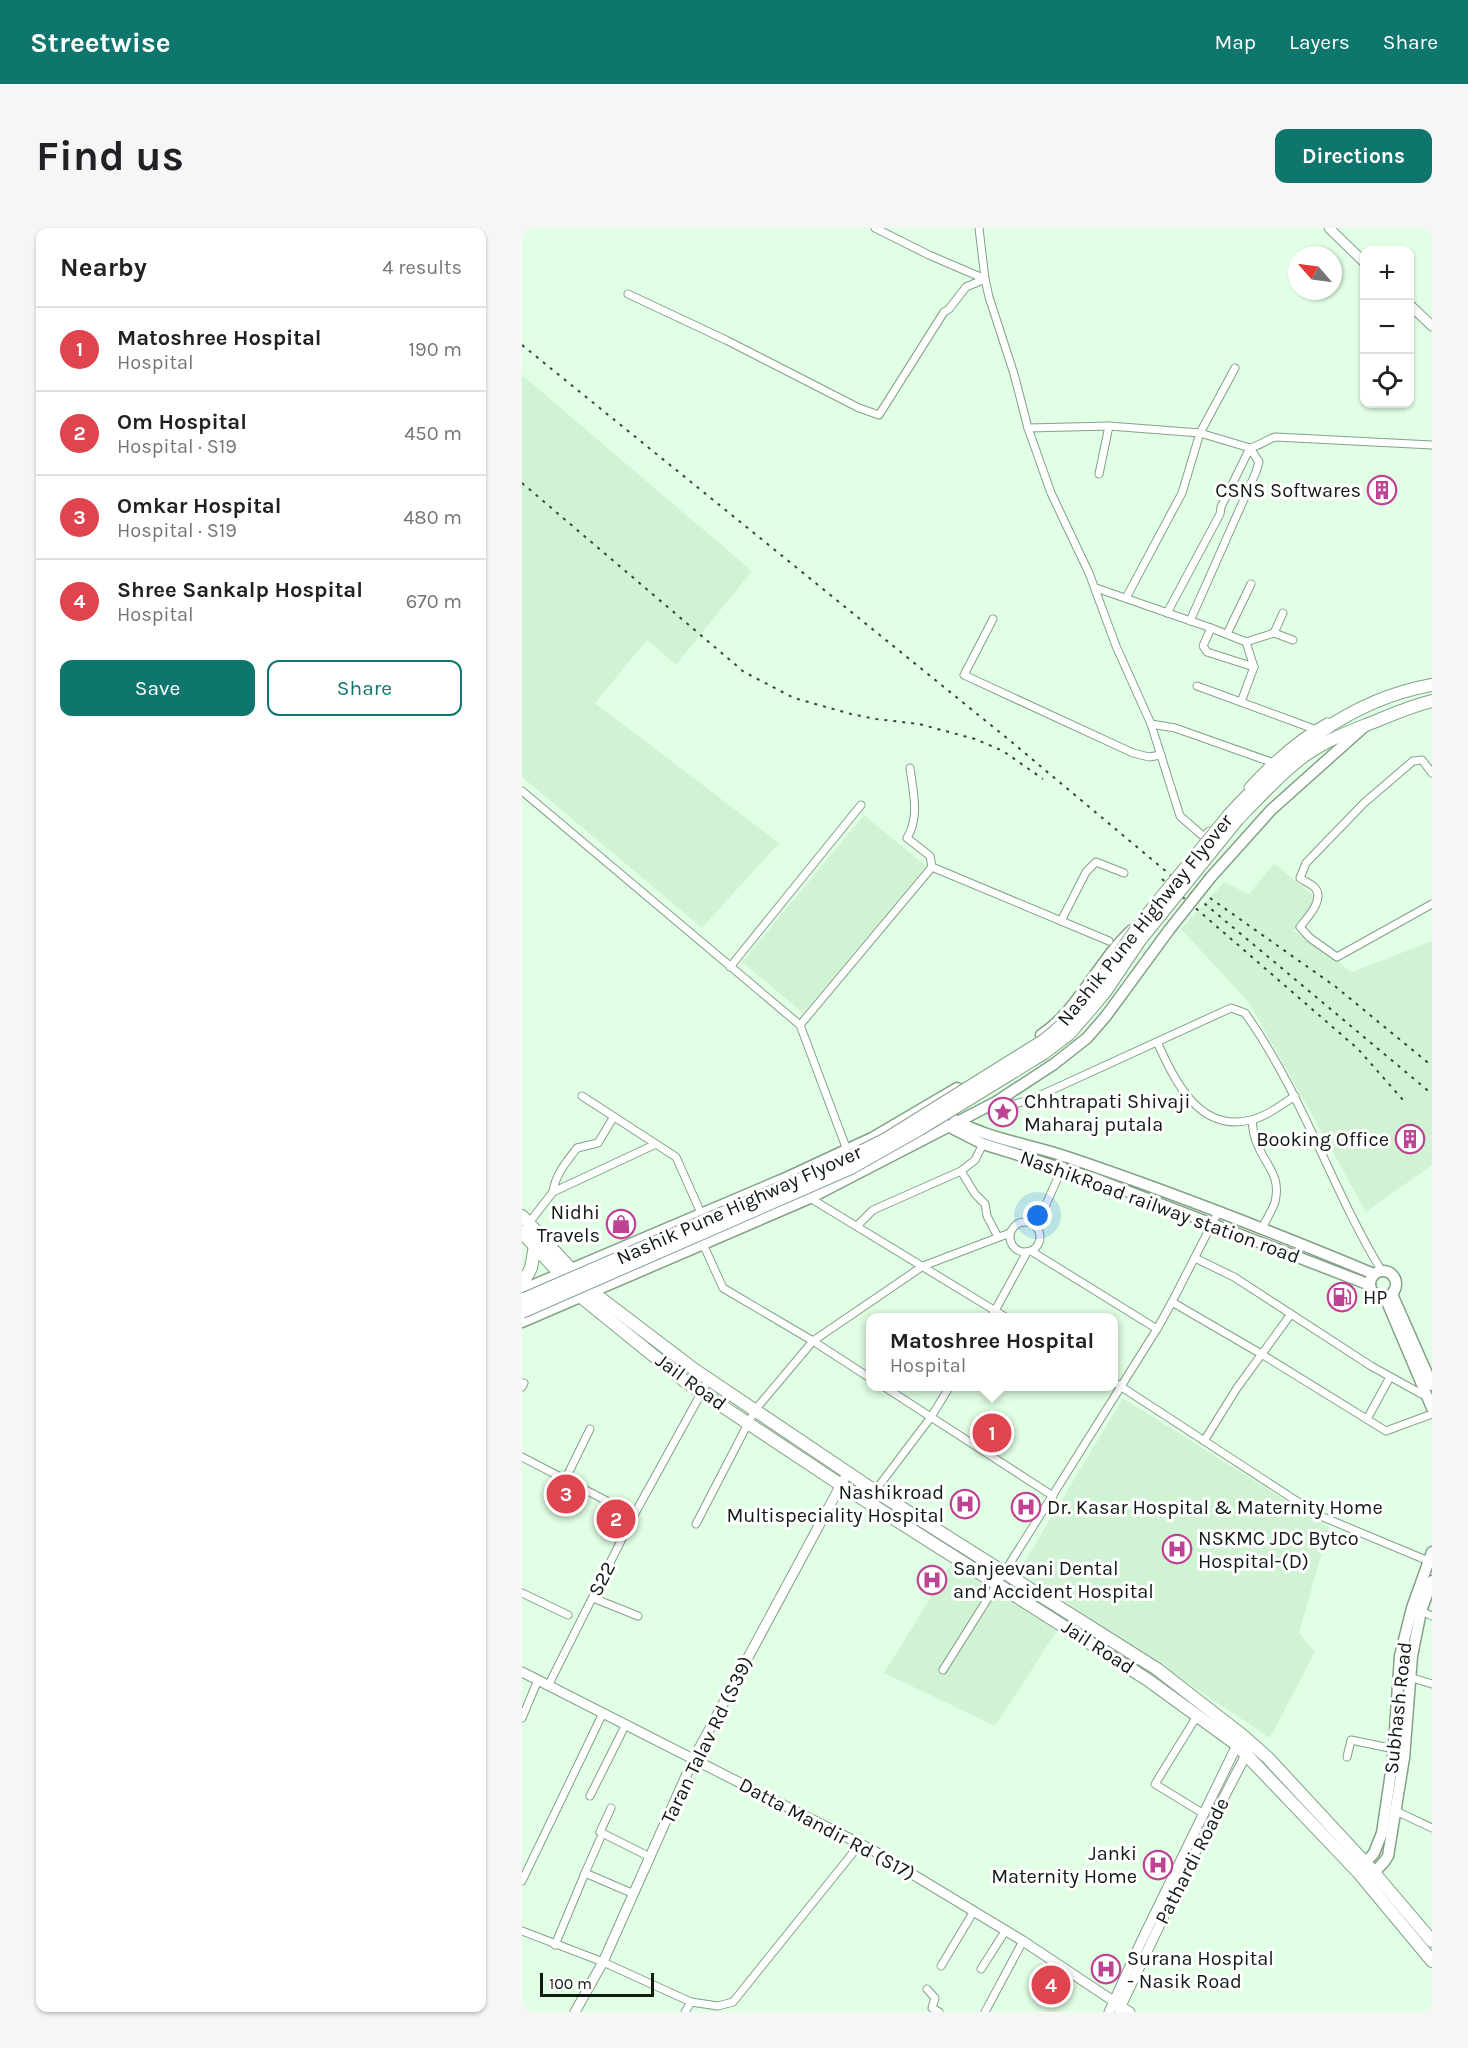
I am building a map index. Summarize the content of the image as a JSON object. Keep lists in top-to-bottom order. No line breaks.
{"streets":{"main road":["Nashik Pune Highway Flyover","NashikRoad railway station road","Jail Road","Subhash Road"],"street":["S22","Taran Talav Rd (S39)","Datta Mandir Rd (S17)","Pathardi Roade"]},"crossings":[["Jail Road","S22"],["Jail Road","Taran Talav Rd (S39)"],["Jail Road","Pathardi Roade"],["S22","Datta Mandir Rd (S17)"],["Taran Talav Rd (S39)","Datta Mandir Rd (S17)"],["Datta Mandir Rd (S17)","Pathardi Roade"]],"places":{"building":["CSNS Softwares","Booking Office"],"place":["Chhtrapati Shivaji Maharaj putala"],"shop":["Nidhi Travels"],"fuel station":["HP"],"hospital":["Nashikroad Multispeciality Hospital","Dr. Kasar Hospital & Maternity Home","NSKMC JDC Bytco Hospital-(D)","Sanjeevani Dental and Accident Hospital","Janki Maternity Home","Surana Hospital - Nasik Road"]},"scale_bar":"100 m","north":"top left","page":{"header":"Streetwise","nav":["Map","Layers","Share"],"buttons":["Directions",["Save","Share"]],"title":"Find us","heading":["Nearby","4 results"],"map_buttons":["+","−"],"list":[{"mark":"1","name":"Matoshree Hospital","note":"Hospital","value":"190 m"},{"mark":"2","name":"Om Hospital","note":"Hospital · S19","value":"450 m"},{"mark":"3","name":"Omkar Hospital","note":"Hospital · S19","value":"480 m"},{"mark":"4","name":"Shree Sankalp Hospital","note":"Hospital","value":"670 m"}],"popup":["Matoshree Hospital","Hospital"],"pins":["1","3","2","4"],"scale":"100 m"}}
